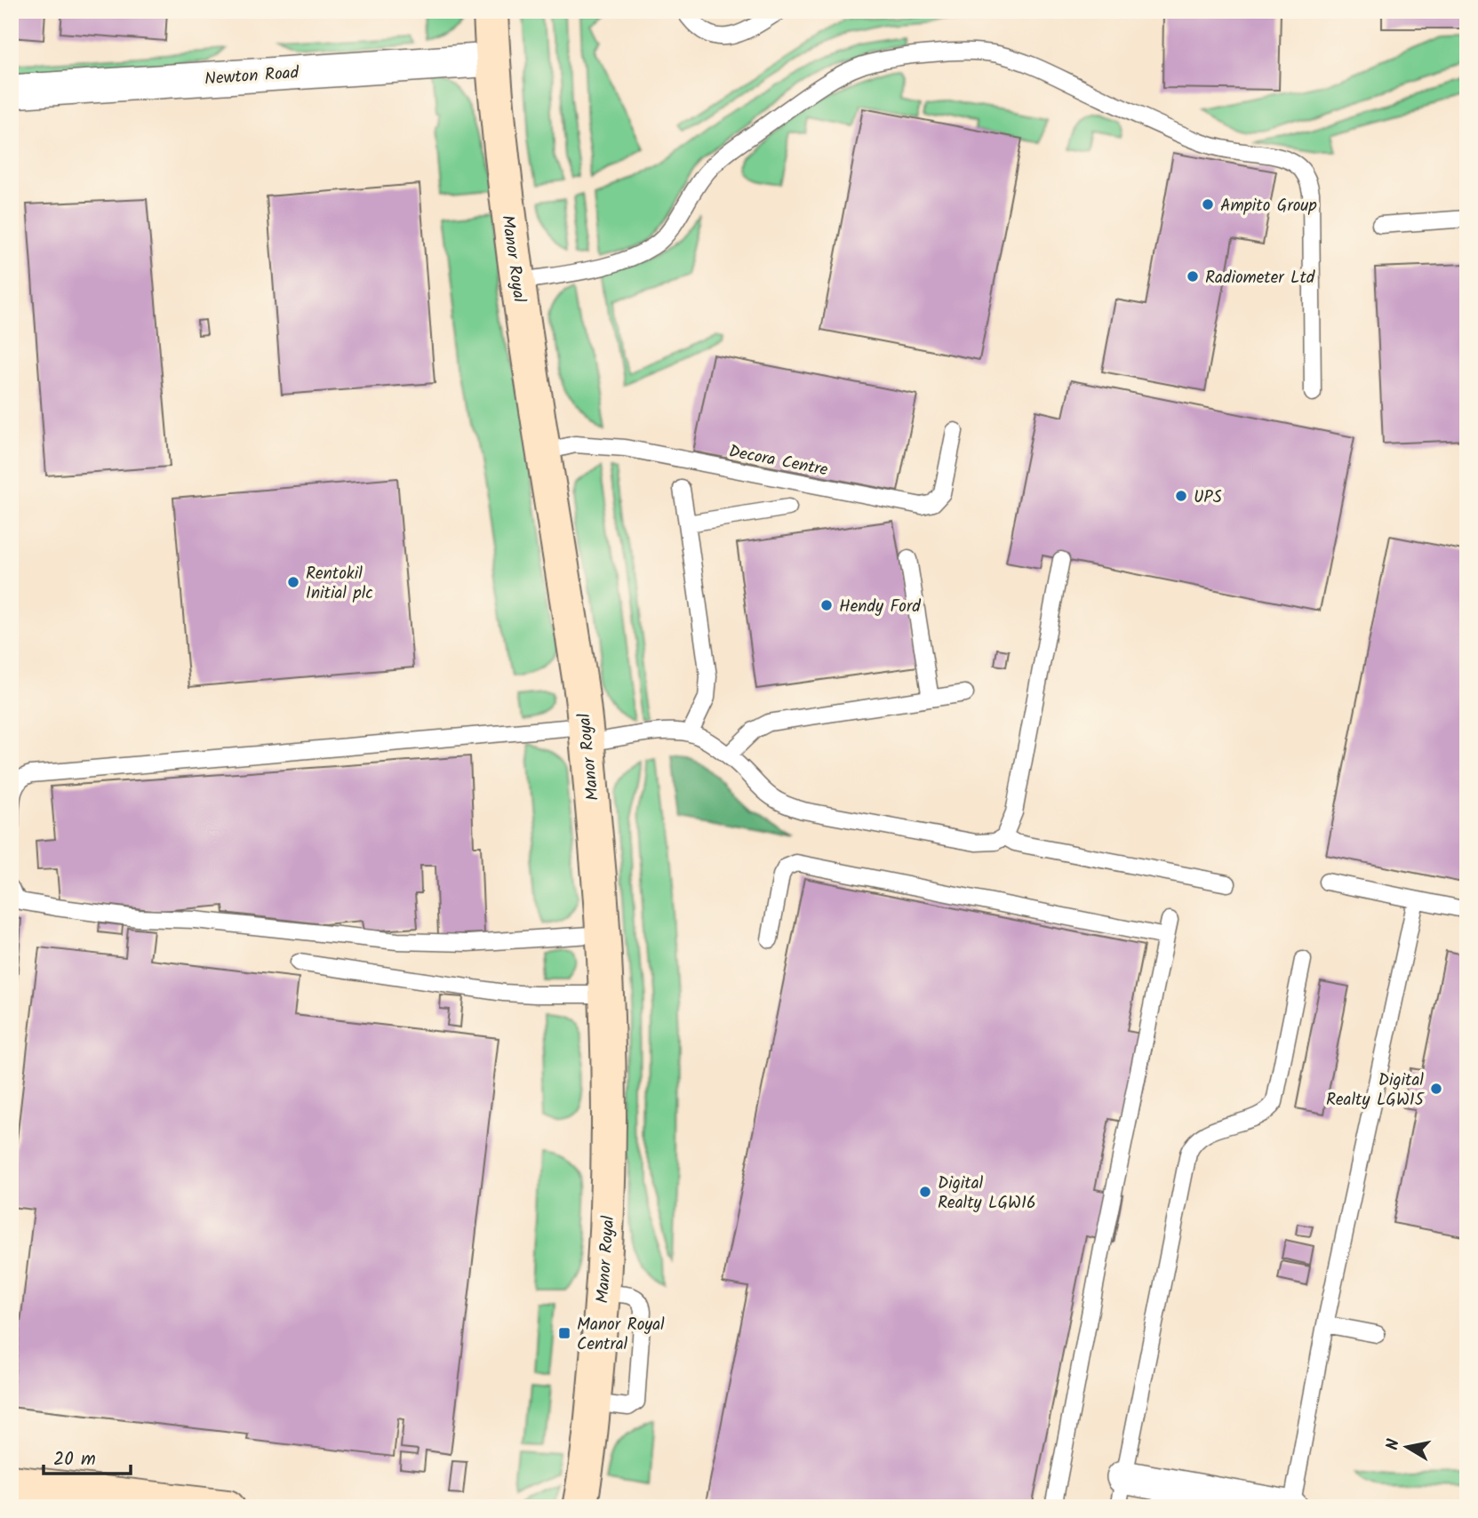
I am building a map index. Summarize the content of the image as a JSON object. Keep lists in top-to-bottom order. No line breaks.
{"streets":{"street":["Newton Road","Manor Royal"],"lane":["Decora Centre"]},"crossings":[["Newton Road","Manor Royal"],["Manor Royal","Decora Centre"]],"places":{"other":["Ampito Group","Radiometer Ltd","UPS","Rentokil Initial plc","Hendy Ford","Digital Realty LGW15","Digital Realty LGW16"],"transit":["Manor Royal Central"]},"scale_bar":"20 m","north":"left"}
